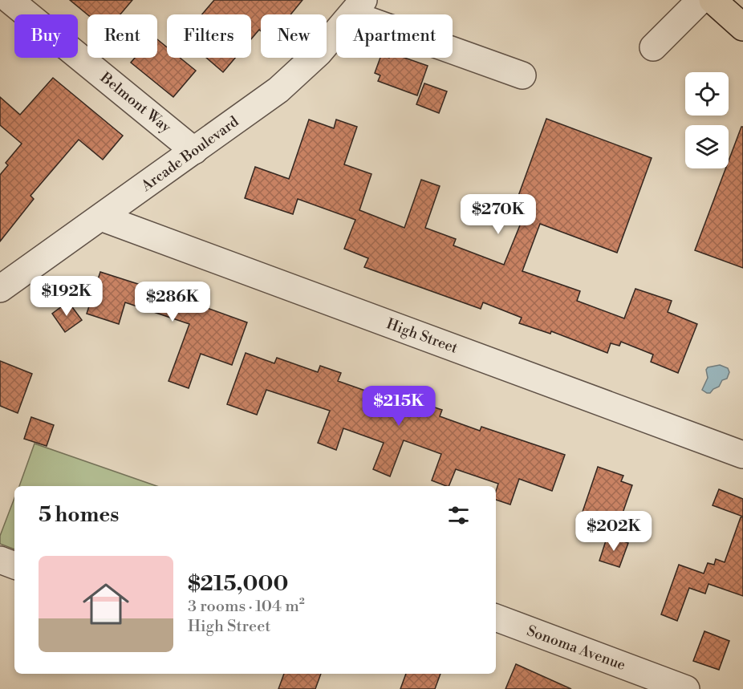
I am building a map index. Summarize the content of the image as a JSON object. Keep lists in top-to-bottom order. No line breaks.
{"streets":{"street":["Belmont Way","Arcade Boulevard","High Street","Sonoma Avenue"]},"crossings":[["Belmont Way","Arcade Boulevard"],["Arcade Boulevard","High Street"]],"page":{"chip":["Buy","Rent","Filters","New","Apartment"],"price":["$270K","$192K","$286K","$215K","$202K"],"heading":"5 homes","list":[{"name":"$215,000","note":"3 rooms · 104 m² · High Street"}]}}
